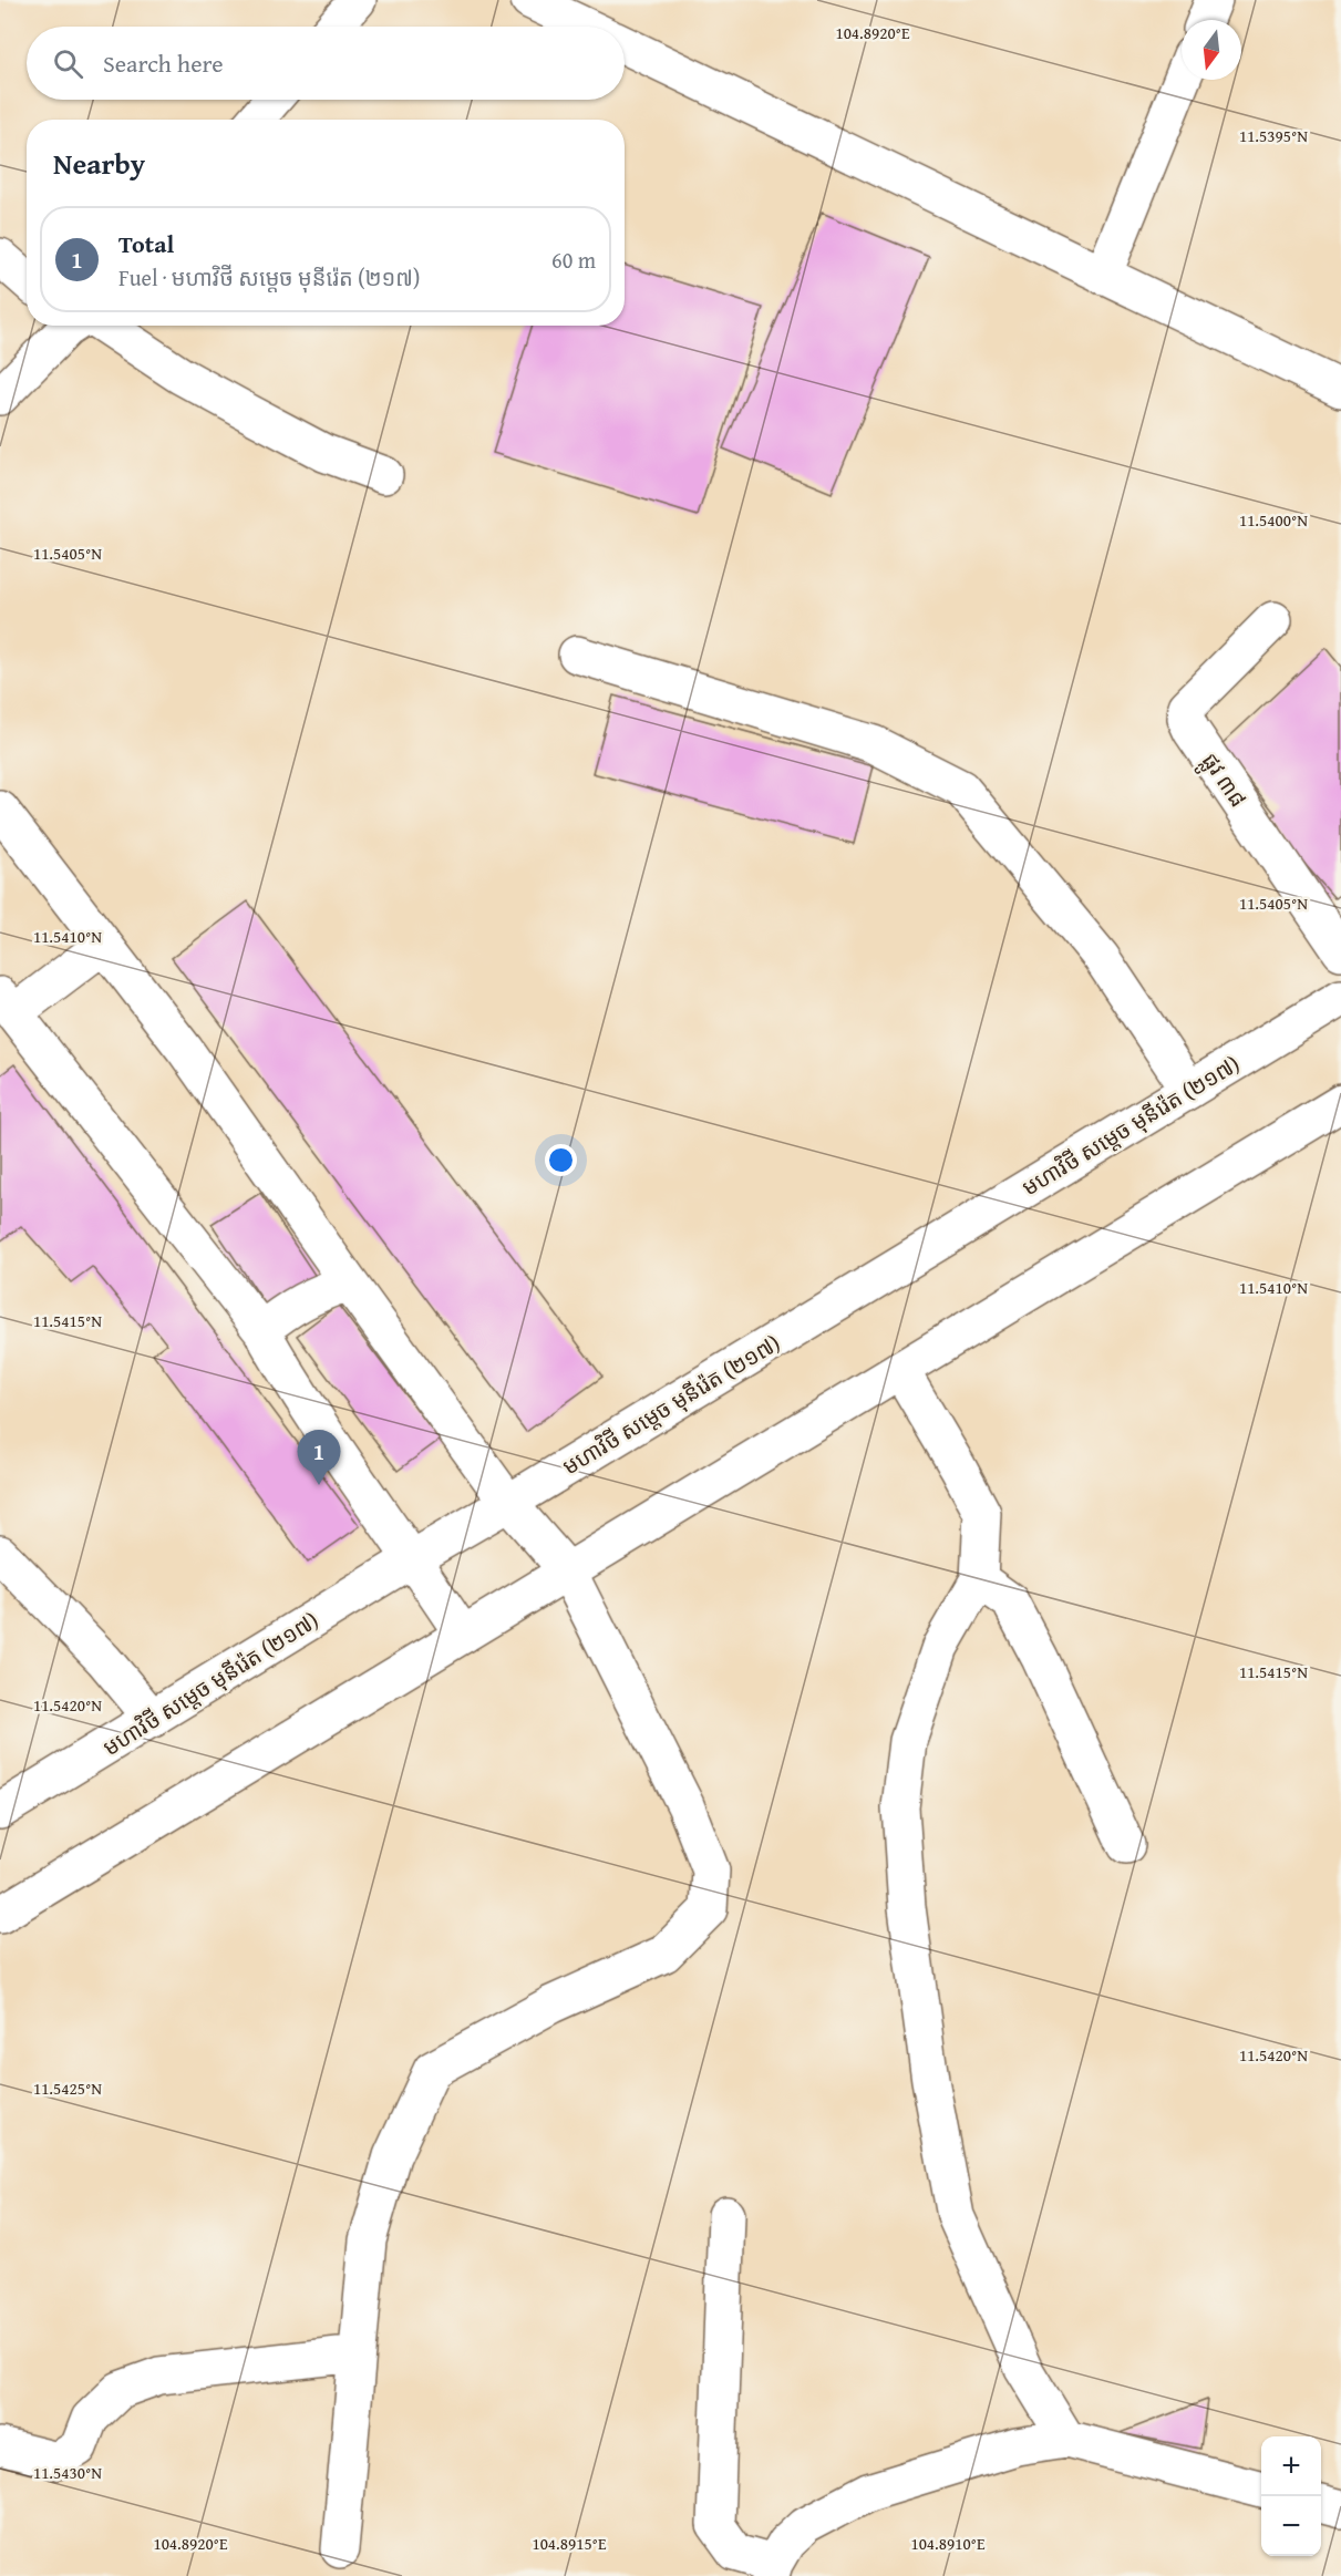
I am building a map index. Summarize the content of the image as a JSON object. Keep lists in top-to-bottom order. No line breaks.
{"streets":{"street":["ផ្លូវ ៣៨","មហាវិថី សម្តេច មុនីរ៉េត (២១៧)"]},"north":"bottom","page":{"search":"Search here","heading":"Nearby","list":[{"mark":"1","name":"Total","note":"Fuel · មហាវិថី សម្តេច មុនីរ៉េត (២១៧)","value":"60 m"}],"pins":"1","map_buttons":["+","−"]},"coordinates":["104.8920°E","11.5395°N","11.5400°N","11.5405°N","11.5410°N","11.5415°N","11.5420°N","11.5425°N","11.5430°N","104.8915°E","104.8910°E"]}
